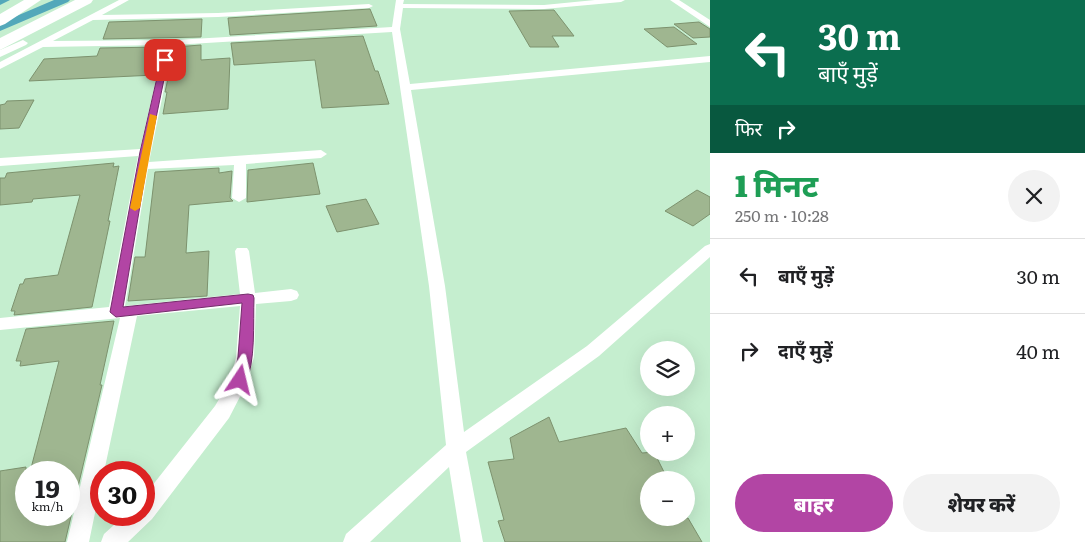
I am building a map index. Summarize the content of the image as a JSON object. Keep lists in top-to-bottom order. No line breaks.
{"page":{"turn":["30 m","बाएँ मुड़ें"],"then":"फिर","heading":["1 मिनट","250 m · 10:28"],"list":[{"name":"बाएँ मुड़ें","value":"30 m"},{"name":"दाएँ मुड़ें","value":"40 m"}],"map_buttons":["+","−"],"speed":"19 km/h","limit":"30","buttons":["बाहर","शेयर करें"]}}
